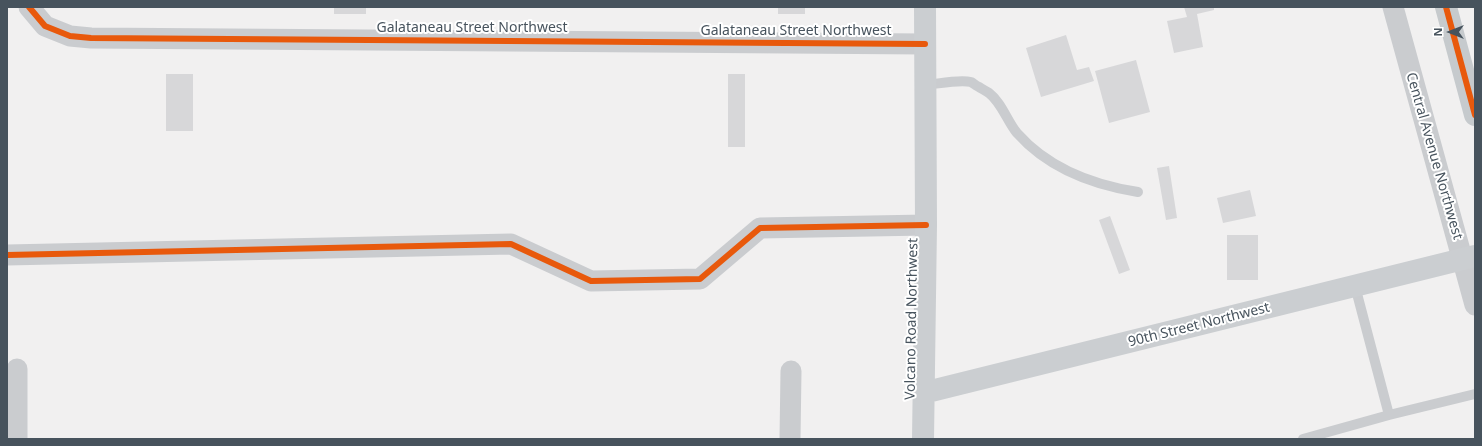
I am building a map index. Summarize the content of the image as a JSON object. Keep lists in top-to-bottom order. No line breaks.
{"streets":{"street":["Galataneau Street Northwest","Central Avenue Northwest","Volcano Road Northwest","90th Street Northwest"]},"crossings":[["Galataneau Street Northwest","Volcano Road Northwest"],["Central Avenue Northwest","90th Street Northwest"],["Volcano Road Northwest","90th Street Northwest"]],"north":"left"}
